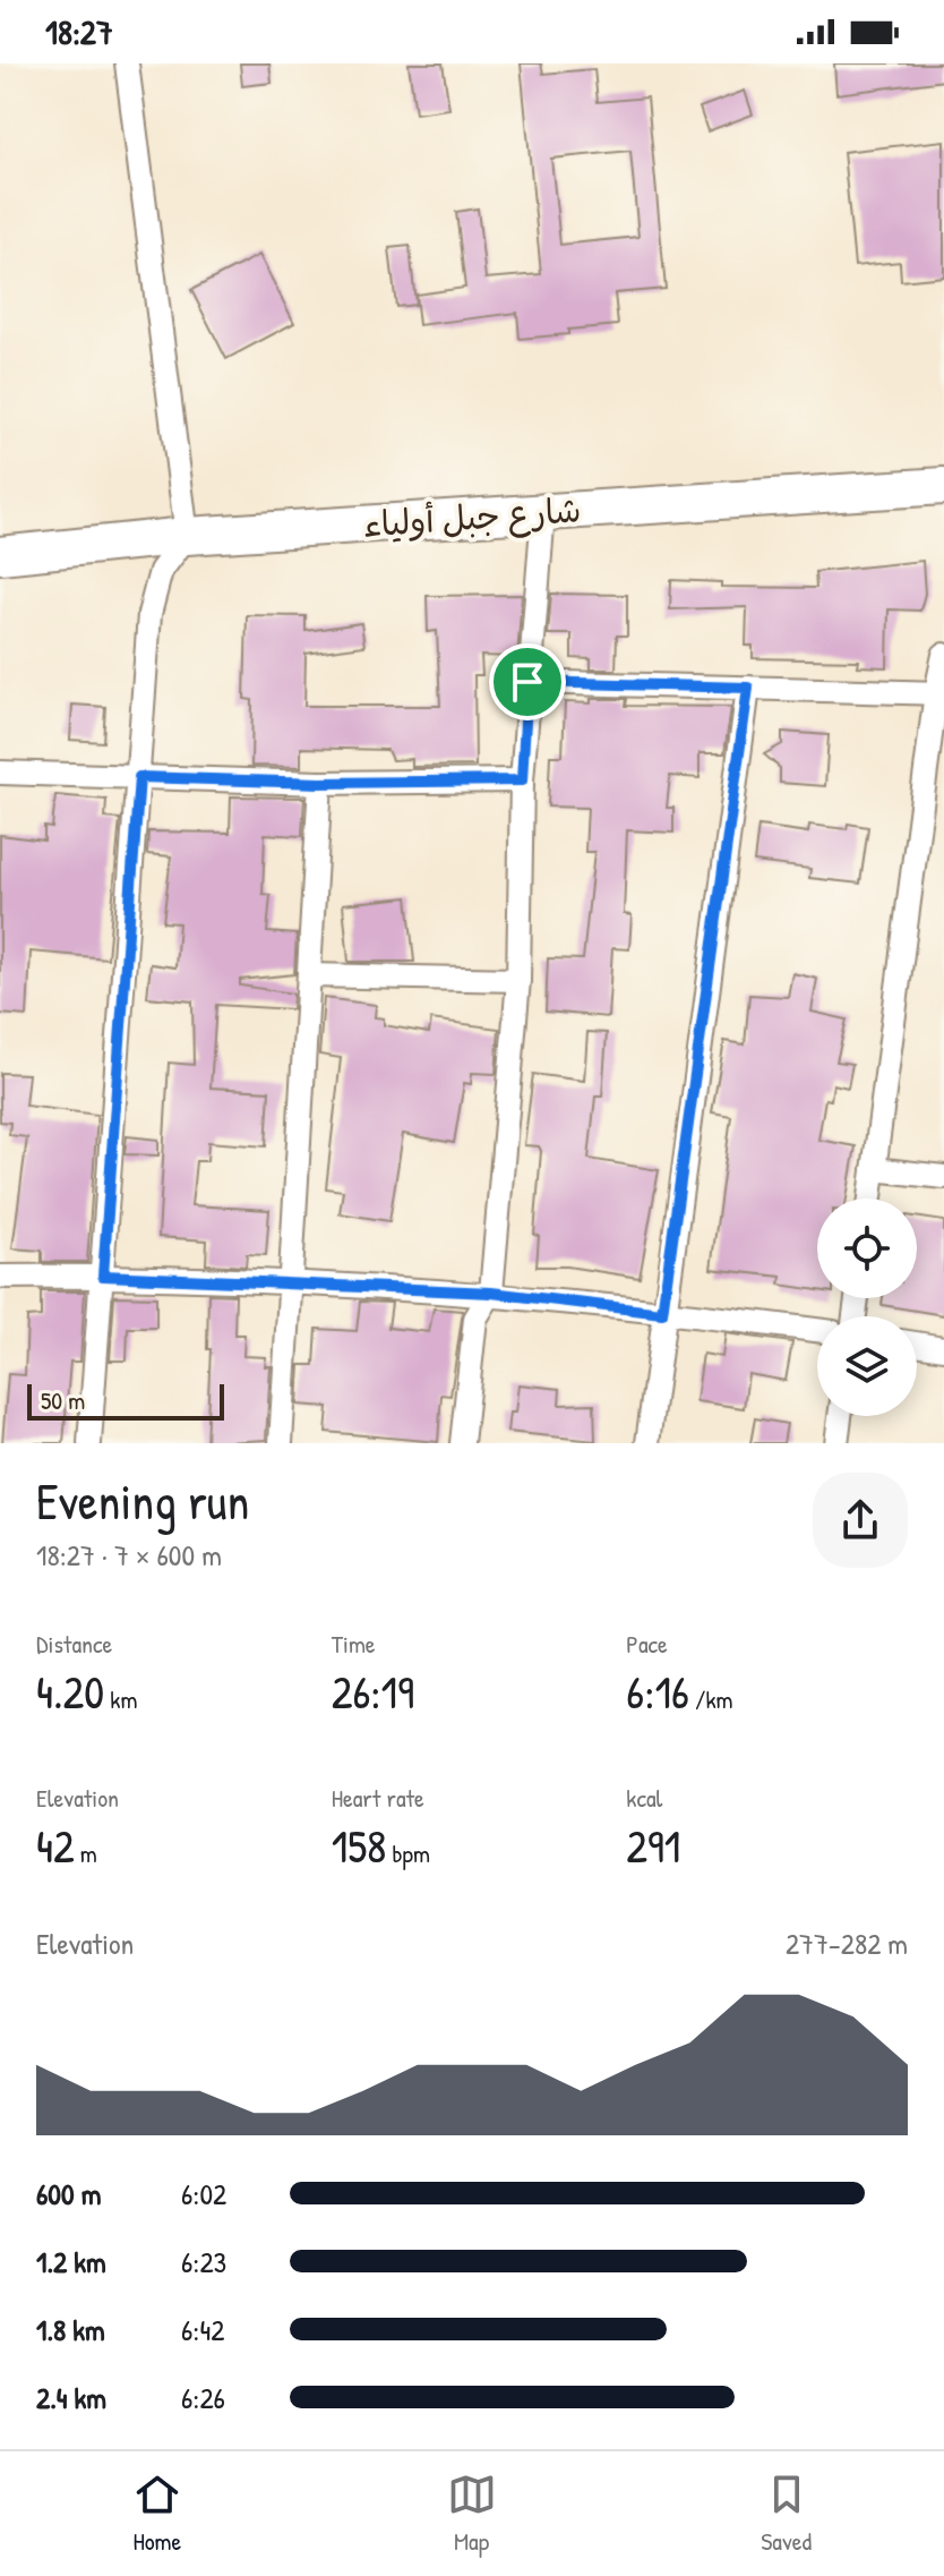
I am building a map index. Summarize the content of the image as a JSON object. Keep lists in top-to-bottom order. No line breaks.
{"streets":{"highway":["شارع جبل أولياء"]},"scale_bar":"50 m","page":{"status":"18:27","scale":"50 m","heading":["Evening run","18:27 · 7 × 600 m"],"stats":[["Distance","4.20 km"],["Time","26:19"],["Pace","6:16 /km"],["Elevation","42 m"],["Heart rate","158 bpm"],["kcal","291"]],"chart":["Elevation","277–282 m"],"list":[{"name":"600 m","note":"6:02"},{"name":"1.2 km","note":"6:23"},{"name":"1.8 km","note":"6:42"},{"name":"2.4 km","note":"6:26"}],"tabs":["Home","Map","Saved"]}}
